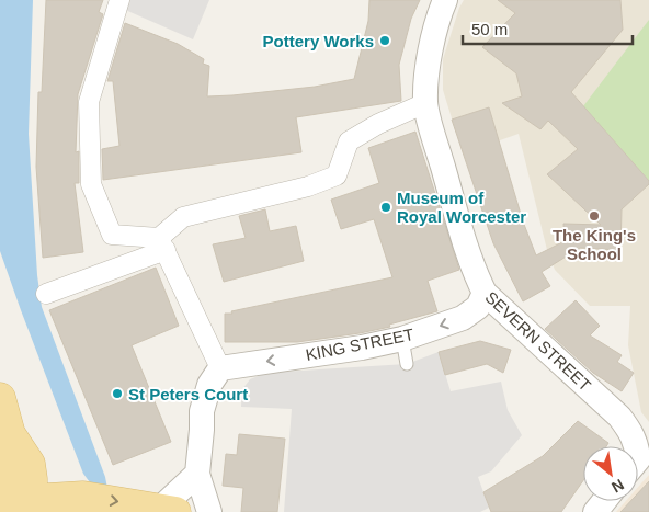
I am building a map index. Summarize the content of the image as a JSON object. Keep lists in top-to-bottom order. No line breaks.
{"streets":{"street":["SEVERN STREET","KING STREET"]},"crossings":[["SEVERN STREET","KING STREET"]],"places":["Pottery Works","Museum of Royal Worcester","The King's School","St Peters Court"],"scale_bar":"50 m","north":"bottom right"}
